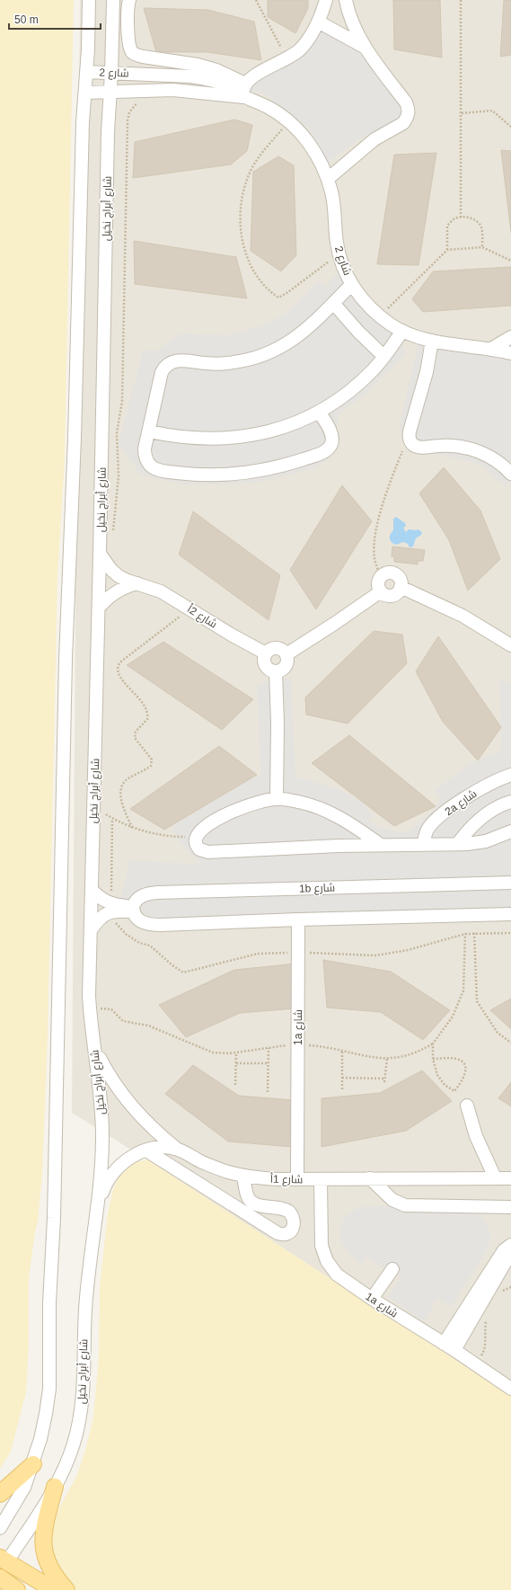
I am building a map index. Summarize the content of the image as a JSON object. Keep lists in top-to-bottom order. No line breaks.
{"streets":{"street":["شارع 2","شارع أبراج نخيل","شارع 2أ","2a شارع","1b شارع","1a شارع","شارع 1أ"]},"crossings":[["شارع 2","شارع أبراج نخيل"],["شارع أبراج نخيل","شارع 2أ"],["شارع أبراج نخيل","شارع 1أ"],["1a شارع","شارع 1أ"]],"scale_bar":"50 m"}
